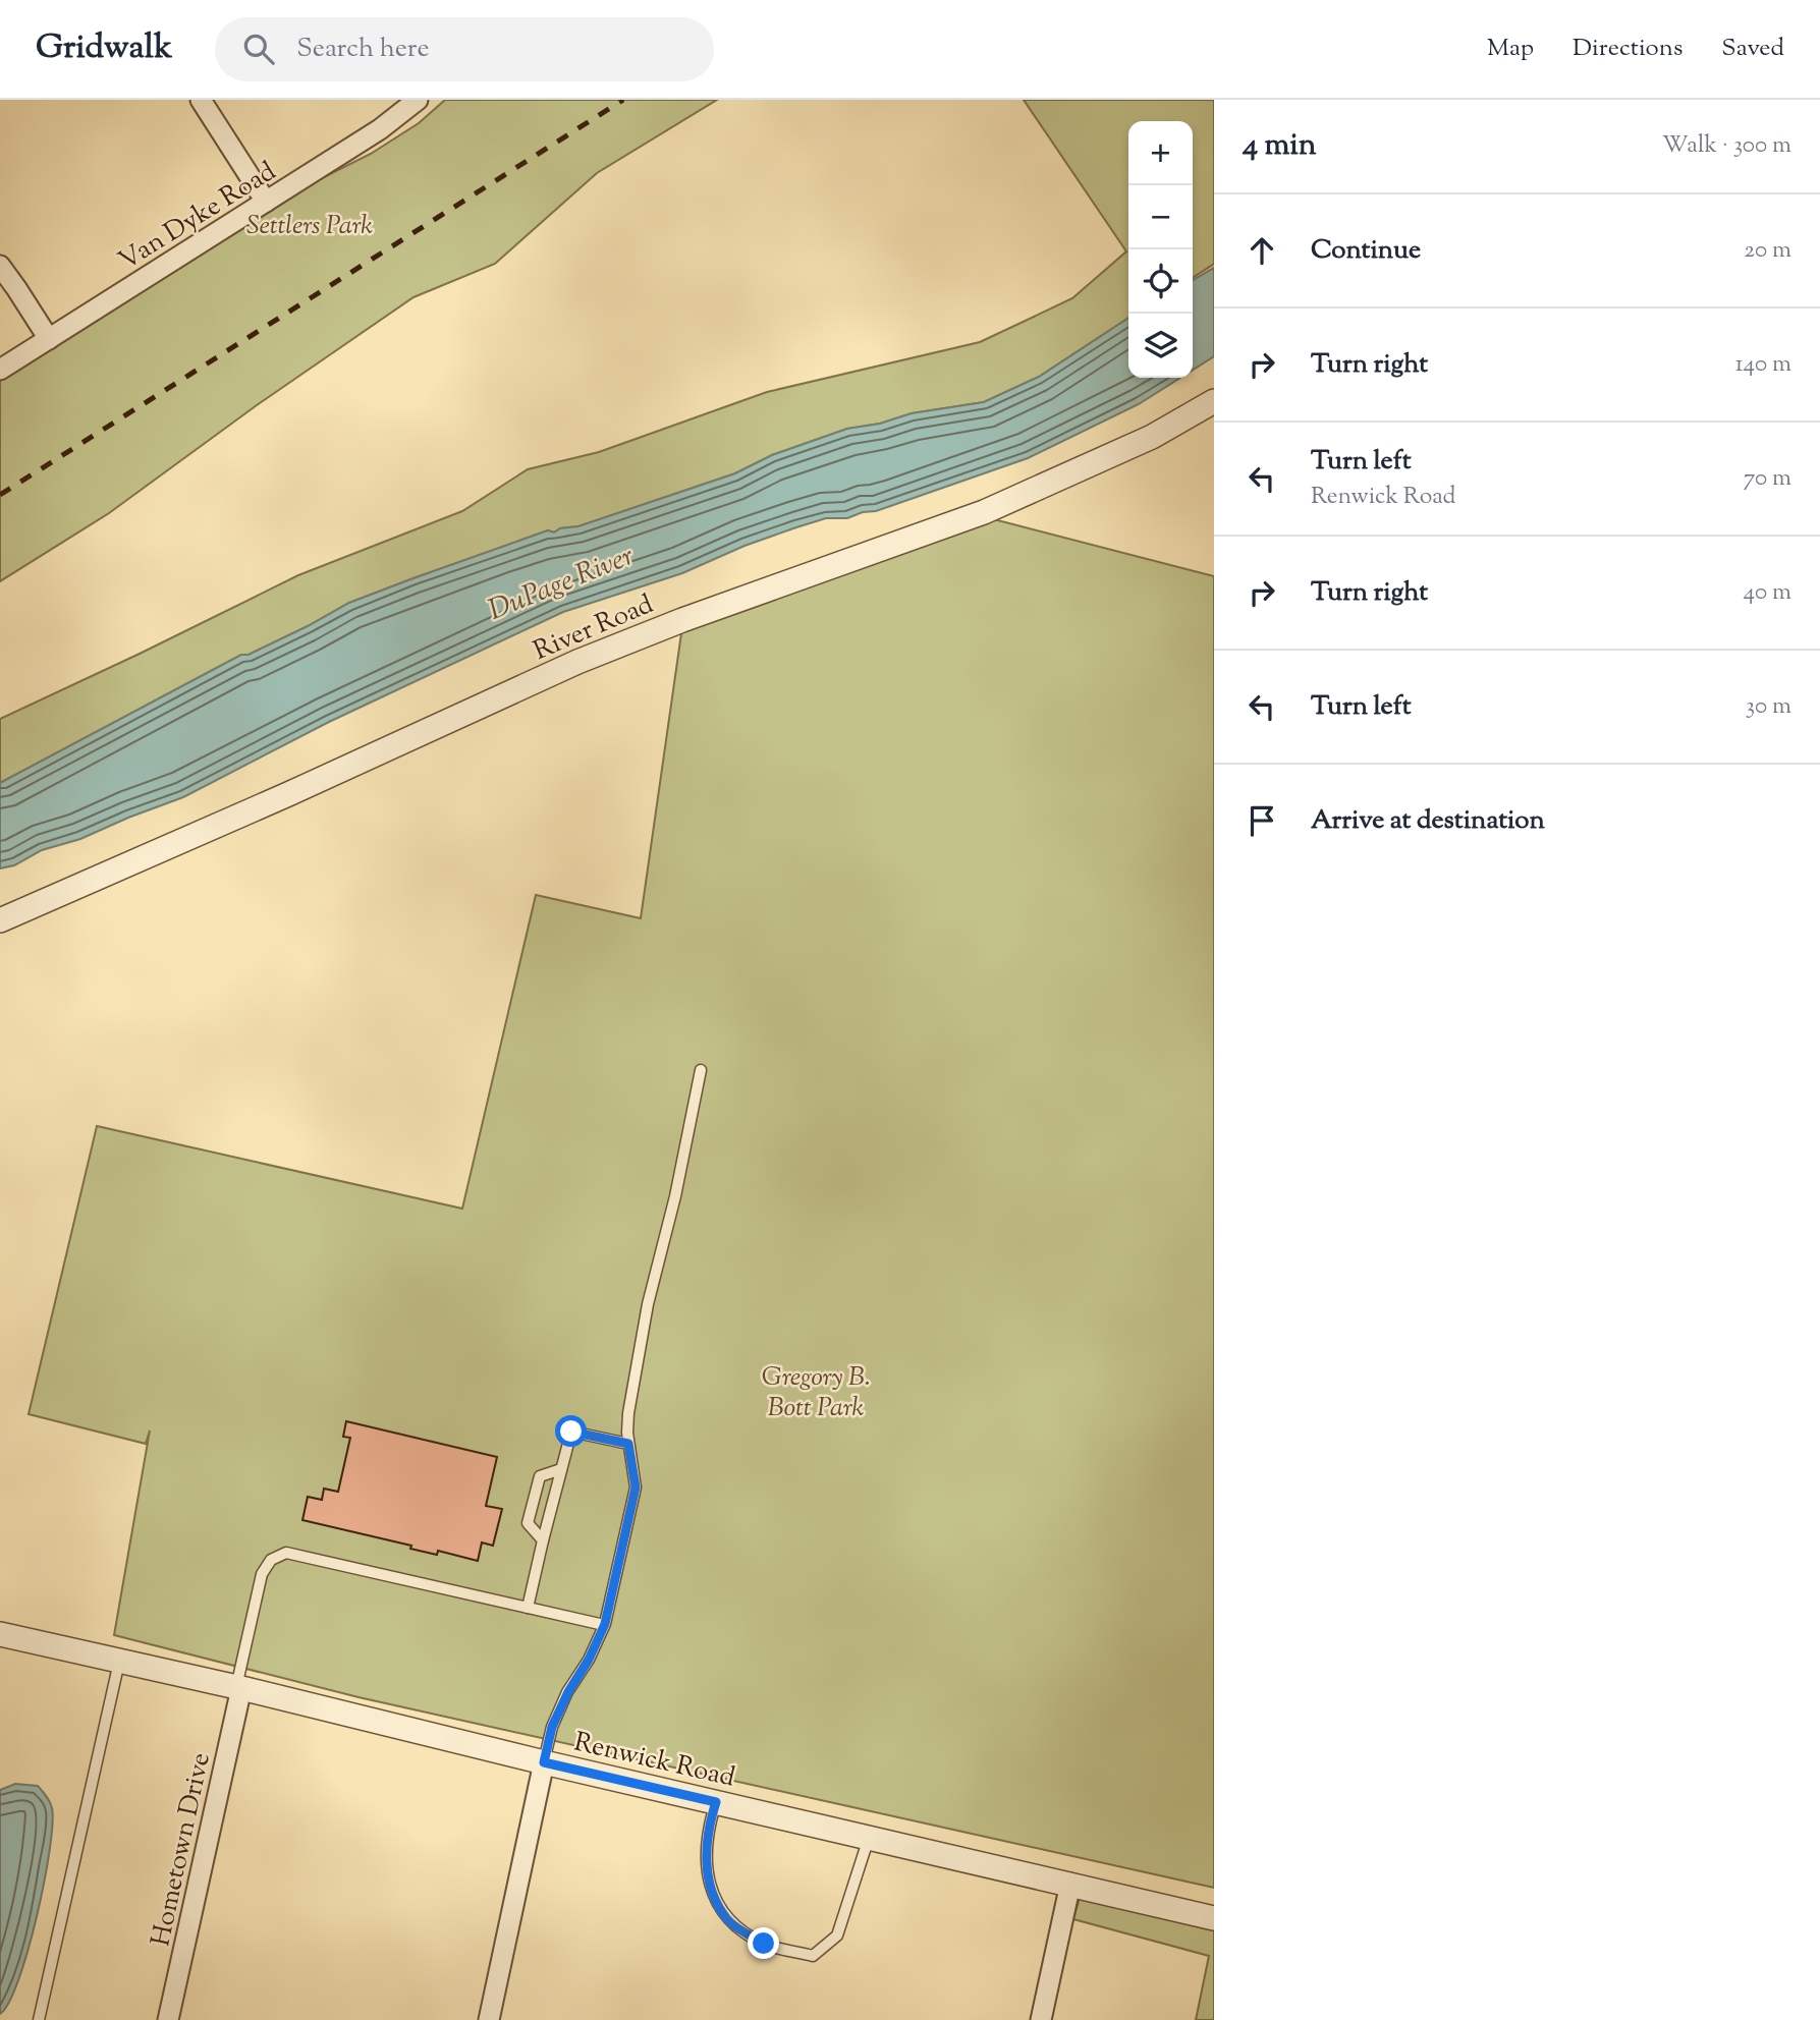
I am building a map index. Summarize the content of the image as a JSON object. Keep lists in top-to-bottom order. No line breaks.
{"streets":{"street":["Van Dyke Road","River Road","Renwick Road","Hometown Drive"]},"crossings":[["Renwick Road","Hometown Drive"]],"water":["DuPage River"],"parks":["Settlers Park","Gregory B. Bott Park"],"page":{"header":"Gridwalk","search":"Search here","nav":["Map","Directions","Saved"],"heading":["4 min","Walk · 300 m"],"map_buttons":["+","−"],"list":[["Continue","20 m"],["Turn right","140 m"],["Turn left","Renwick Road","70 m"],["Turn right","40 m"],["Turn left","30 m"],"Arrive at destination"]}}
